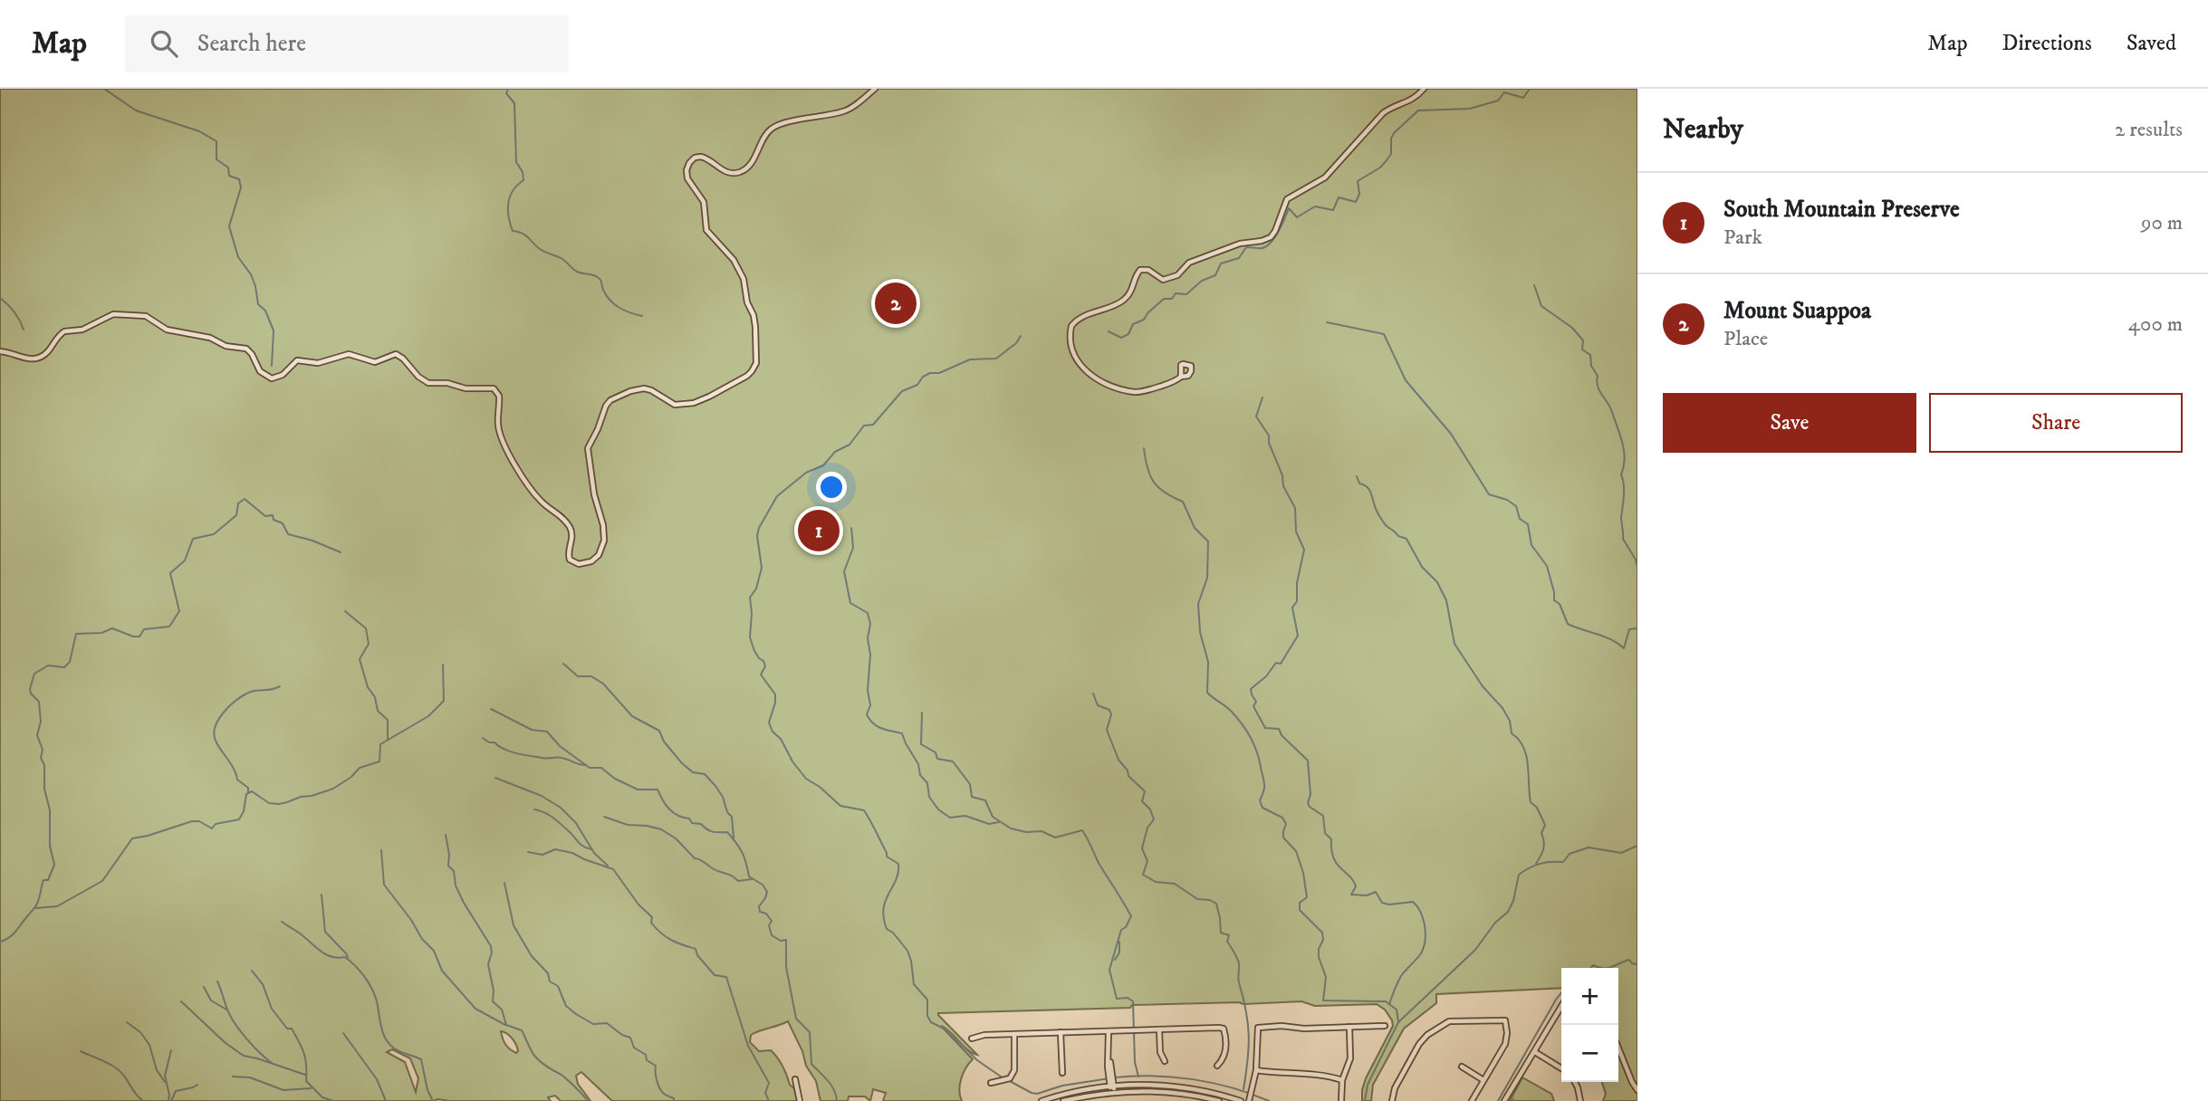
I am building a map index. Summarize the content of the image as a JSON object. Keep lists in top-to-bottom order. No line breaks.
{"page":{"header":"Map","search":"Search here","nav":["Map","Directions","Saved"],"heading":["Nearby","2 results"],"list":[{"mark":"1","name":"South Mountain Preserve","note":"Park","value":"90 m"},{"mark":"2","name":"Mount Suappoa","note":"Place","value":"400 m"}],"pins":["2","1"],"buttons":["Save","Share"],"map_buttons":["+","−"]}}
